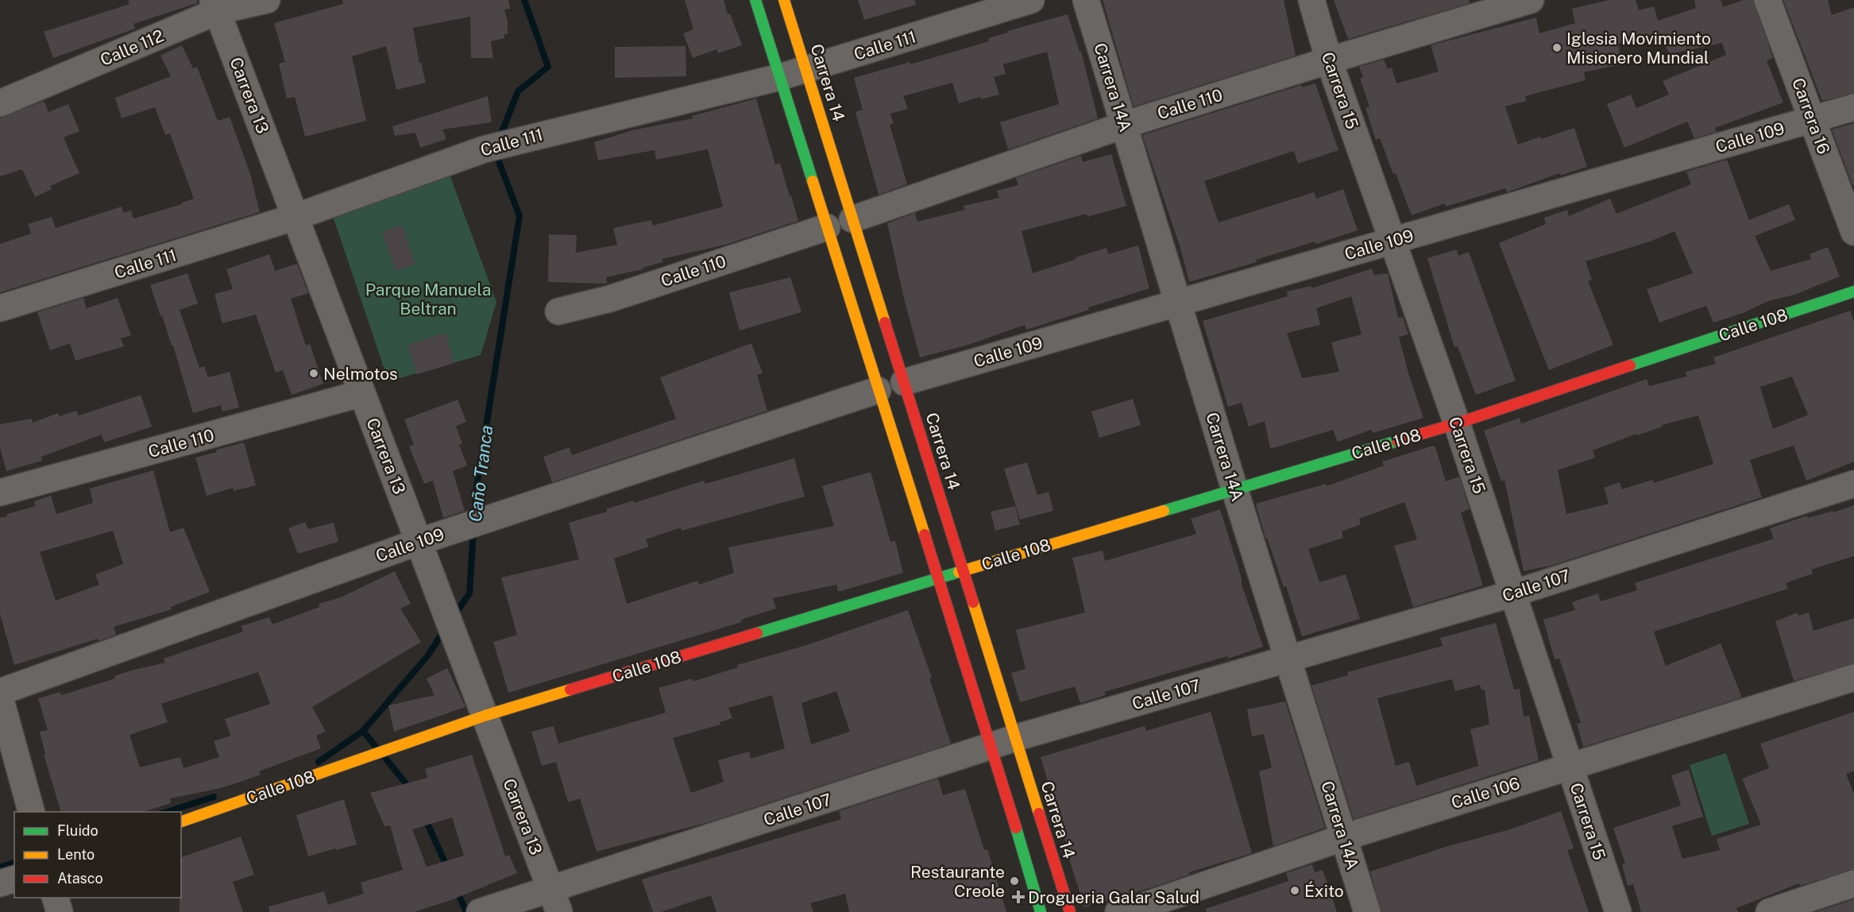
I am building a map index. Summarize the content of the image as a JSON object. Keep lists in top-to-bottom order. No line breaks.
{"streets":{"main road":["Carrera 14","Calle 108"],"street":["Calle 111","Calle 112","Carrera 14A","Carrera 15","Carrera 13","Calle 110","Carrera 16","Calle 109","Calle 107","Calle 106"]},"crossings":[["Calle 111","Carrera 14"],["Calle 111","Carrera 13"],["Calle 112","Carrera 13"],["Carrera 14","Calle 110"],["Carrera 14","Calle 109"],["Carrera 14","Calle 108"],["Carrera 14","Calle 107"],["Carrera 14A","Calle 110"],["Carrera 14A","Calle 109"],["Carrera 14A","Calle 108"],["Carrera 14A","Calle 107"],["Carrera 14A","Calle 106"],["Carrera 15","Calle 110"],["Carrera 15","Calle 109"],["Carrera 15","Calle 108"],["Carrera 15","Calle 107"],["Carrera 15","Calle 106"],["Carrera 13","Calle 110"],["Carrera 13","Calle 109"],["Carrera 13","Calle 108"],["Carrera 13","Calle 107"],["Carrera 16","Calle 109"]],"water":["Caño Tranca"],"parks":["Parque Manuela Beltran"],"places":{"other":["Iglesia Movimiento Misionero Mundial","Nelmotos","Restaurante Creole","Éxito"],"health":["Drogueria Galar Salud"]},"legend":["Fluido","Lento","Atasco"]}
